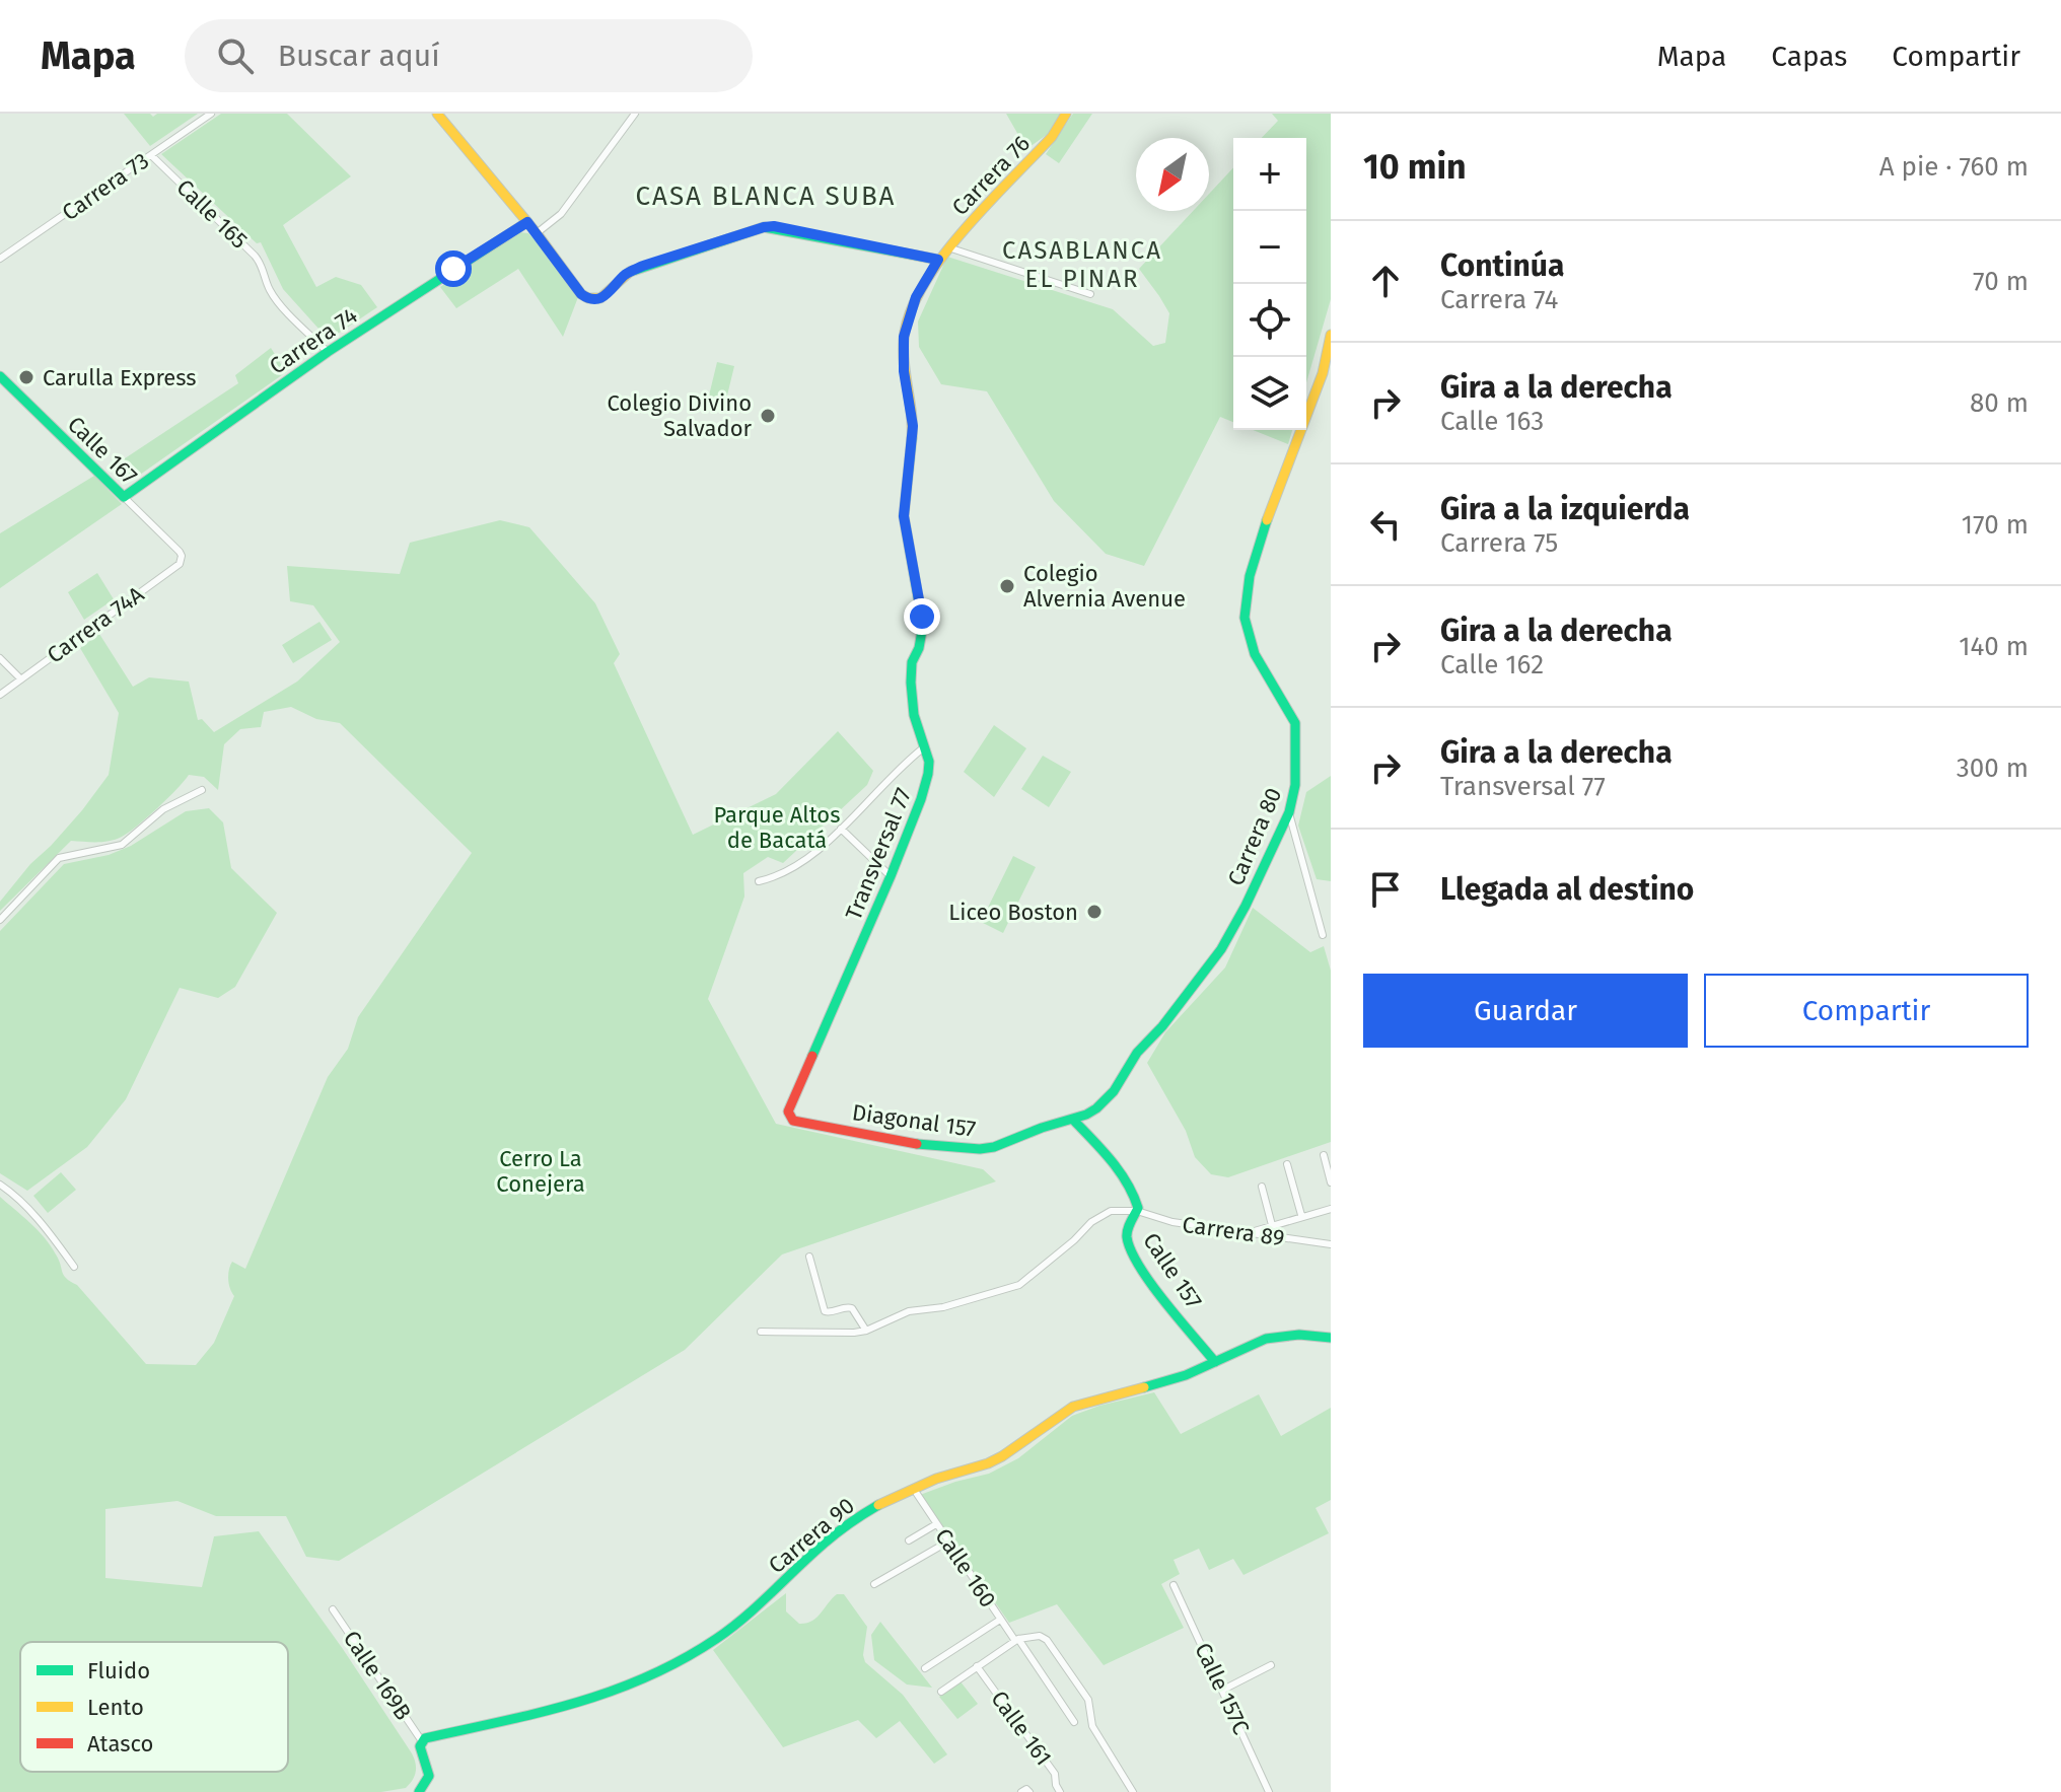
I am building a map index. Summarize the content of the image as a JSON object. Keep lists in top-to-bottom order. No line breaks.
{"streets":{"street":["Carrera 76","Carrera 73","Calle 165","Carrera 74","Calle 167","Carrera 74A","Carrera 80","Transversal 77","Diagonal 157","Carrera 89","Calle 157","Carrera 90","Calle 160","Calle 169B","Calle 157C","Calle 161"]},"crossings":[["Carrera 76","Transversal 77"],["Carrera 73","Calle 165"],["Calle 165","Carrera 74"],["Carrera 74","Calle 167"],["Calle 167","Carrera 74A"],["Carrera 80","Diagonal 157"],["Carrera 80","Calle 157"],["Transversal 77","Diagonal 157"],["Diagonal 157","Calle 157"],["Carrera 89","Calle 157"],["Calle 157","Carrera 90"],["Carrera 90","Calle 169B"]],"districts":["CASA BLANCA SUBA","CASABLANCA EL PINAR"],"parks":["Parque Altos de Bacatá","Cerro La Conejera"],"places":["Carulla Express","Colegio Divino Salvador","Colegio Alvernia Avenue","Liceo Boston"],"legend":["Fluido","Lento","Atasco"],"north":"bottom left","page":{"header":"Mapa","search":"Buscar aquí","nav":["Mapa","Capas","Compartir"],"heading":["10 min","A pie · 760 m"],"map_buttons":["+","−"],"list":[["Continúa","Carrera 74","70 m"],["Gira a la derecha","Calle 163","80 m"],["Gira a la izquierda","Carrera 75","170 m"],["Gira a la derecha","Calle 162","140 m"],["Gira a la derecha","Transversal 77","300 m"],"Llegada al destino"],"buttons":["Guardar","Compartir"]}}
